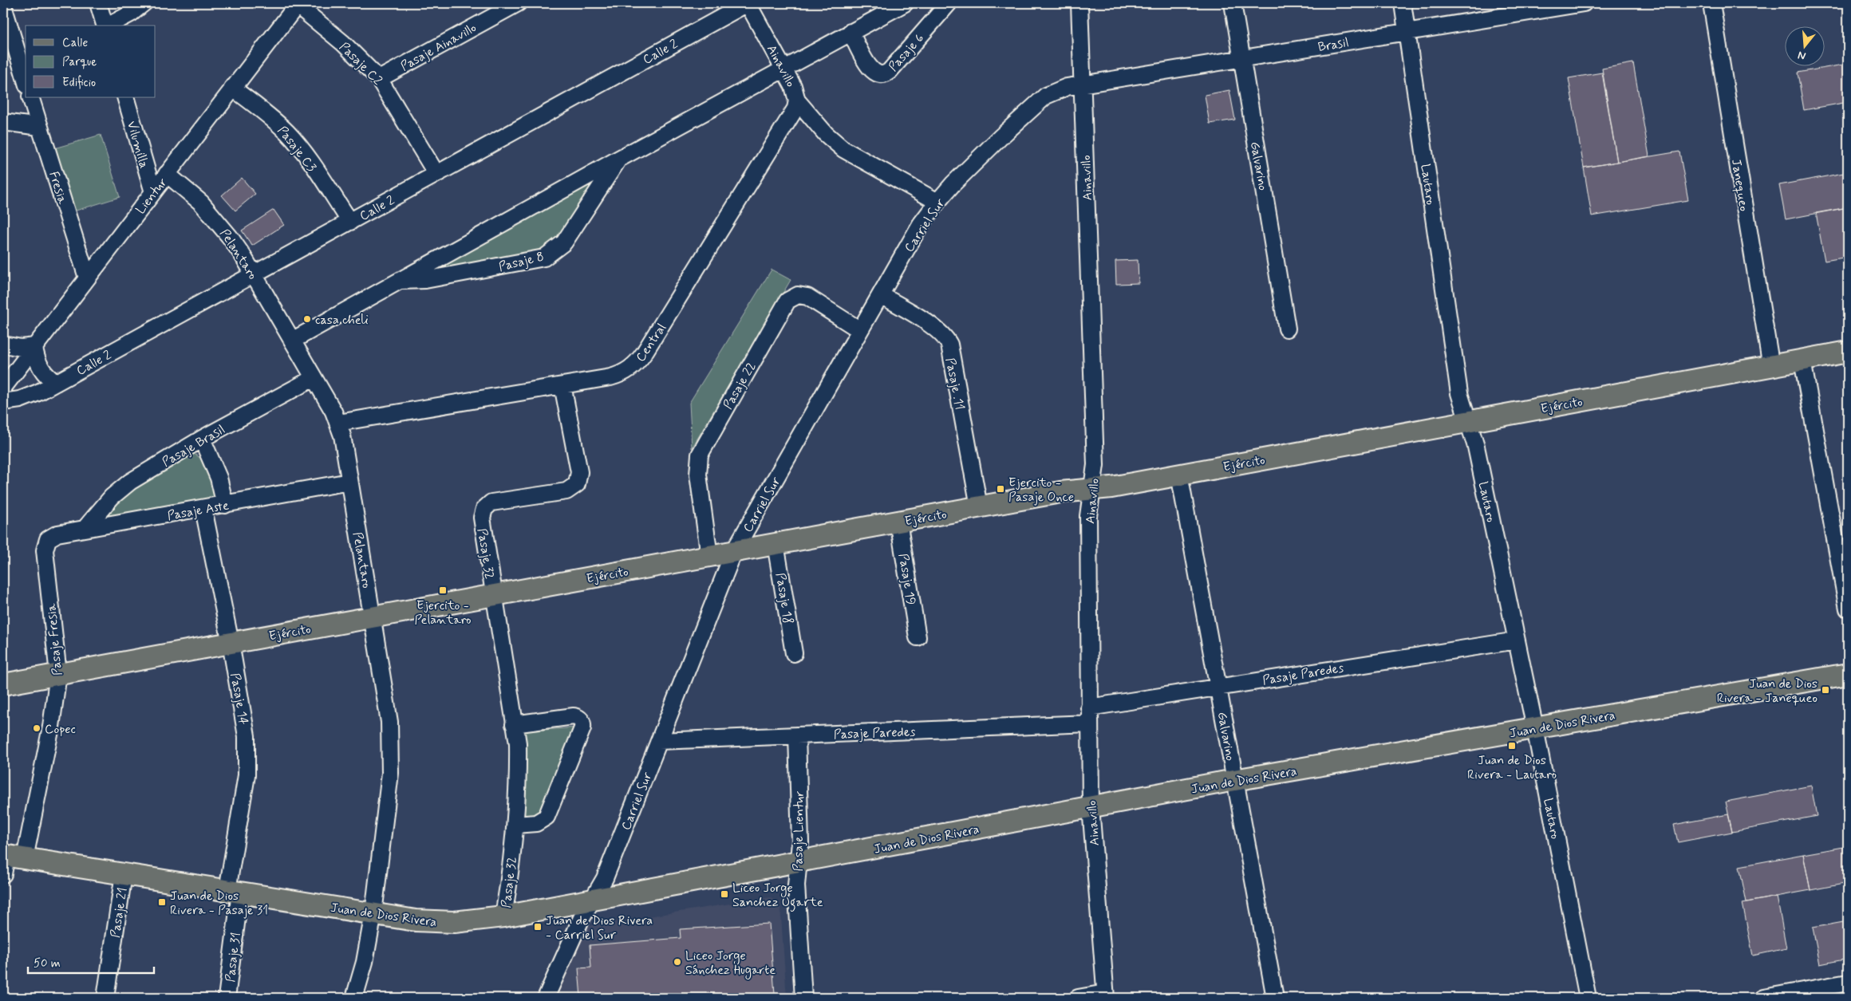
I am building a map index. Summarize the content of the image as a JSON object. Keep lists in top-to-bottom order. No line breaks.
{"streets":{"main road":["Ejército","Juan de Dios Rivera"],"street":["Brasil","Pasaje Ainavillo","Calle 2","Pasaje 6","Pasaje C2","Ainavillo","Vilumilla","Pasaje C3","Galvarino","Lautaro","Janequeo","Fresia","Lientur","Carriel Sur","Pelantaro","Pasaje 8","Central","Pasaje .11","Pasaje 22","Pasaje Brasil","Pasaje Aste","Pasaje 32","Pasaje 19","Pasaje 18","Pasaje Fresia","Pasaje Paredes","Pasaje 14","Pasaje Lientur","Pasaje 21","Pasaje 31"]},"crossings":[["Brasil","Ainavillo"],["Brasil","Galvarino"],["Brasil","Lautaro"],["Brasil","Carriel Sur"],["Pasaje Ainavillo","Pasaje C2"],["Calle 2","Pasaje C2"],["Calle 2","Ainavillo"],["Calle 2","Pasaje C3"],["Calle 2","Pelantaro"],["Pasaje C2","Lientur"],["Ainavillo","Carriel Sur"],["Ainavillo","Pasaje 8"],["Ainavillo","Central"],["Ainavillo","Ejército"],["Ainavillo","Pasaje Paredes"],["Ainavillo","Juan de Dios Rivera"],["Vilumilla","Lientur"],["Pasaje C3","Lientur"],["Galvarino","Ejército"],["Galvarino","Pasaje Paredes"],["Galvarino","Juan de Dios Rivera"],["Lautaro","Ejército"],["Lautaro","Pasaje Paredes"],["Lautaro","Juan de Dios Rivera"],["Janequeo","Ejército"],["Fresia","Lientur"],["Lientur","Pelantaro"],["Carriel Sur","Pasaje .11"],["Carriel Sur","Pasaje 22"],["Carriel Sur","Ejército"],["Carriel Sur","Pasaje Paredes"],["Carriel Sur","Juan de Dios Rivera"],["Pelantaro","Pasaje 8"],["Pelantaro","Central"],["Pelantaro","Ejército"],["Pelantaro","Pasaje Brasil"],["Pelantaro","Pasaje Aste"],["Pelantaro","Juan de Dios Rivera"],["Central","Pasaje 32"],["Pasaje .11","Ejército"],["Pasaje 22","Ejército"],["Ejército","Pasaje 32"],["Ejército","Pasaje 19"],["Ejército","Pasaje 18"],["Ejército","Pasaje Fresia"],["Ejército","Pasaje 14"],["Pasaje Brasil","Pasaje Aste"],["Pasaje Aste","Pasaje Fresia"],["Pasaje Aste","Pasaje 14"],["Pasaje 32","Juan de Dios Rivera"],["Pasaje Fresia","Juan de Dios Rivera"],["Pasaje Paredes","Pasaje Lientur"],["Pasaje 14","Juan de Dios Rivera"],["Pasaje 14","Pasaje 31"],["Juan de Dios Rivera","Pasaje Lientur"],["Juan de Dios Rivera","Pasaje 21"],["Juan de Dios Rivera","Pasaje 31"]],"places":{"other":["casa cheli","Copec","Liceo Jorge Sánchez Hugarte"],"transit":["Ejercito - Pasaje Once","Ejercito - Pelantaro","Juan de Dios Rivera - Janequeo","Juan de Dios Rivera - Lautaro","Liceo Jorge Sanchez Ugarte","Juan de Dios Rivera - Pasaje 31","Juan de Dios Rivera - Carriel Sur"]},"legend":["Calle","Parque","Edificio"],"scale_bar":"50 m","north":"bottom"}
